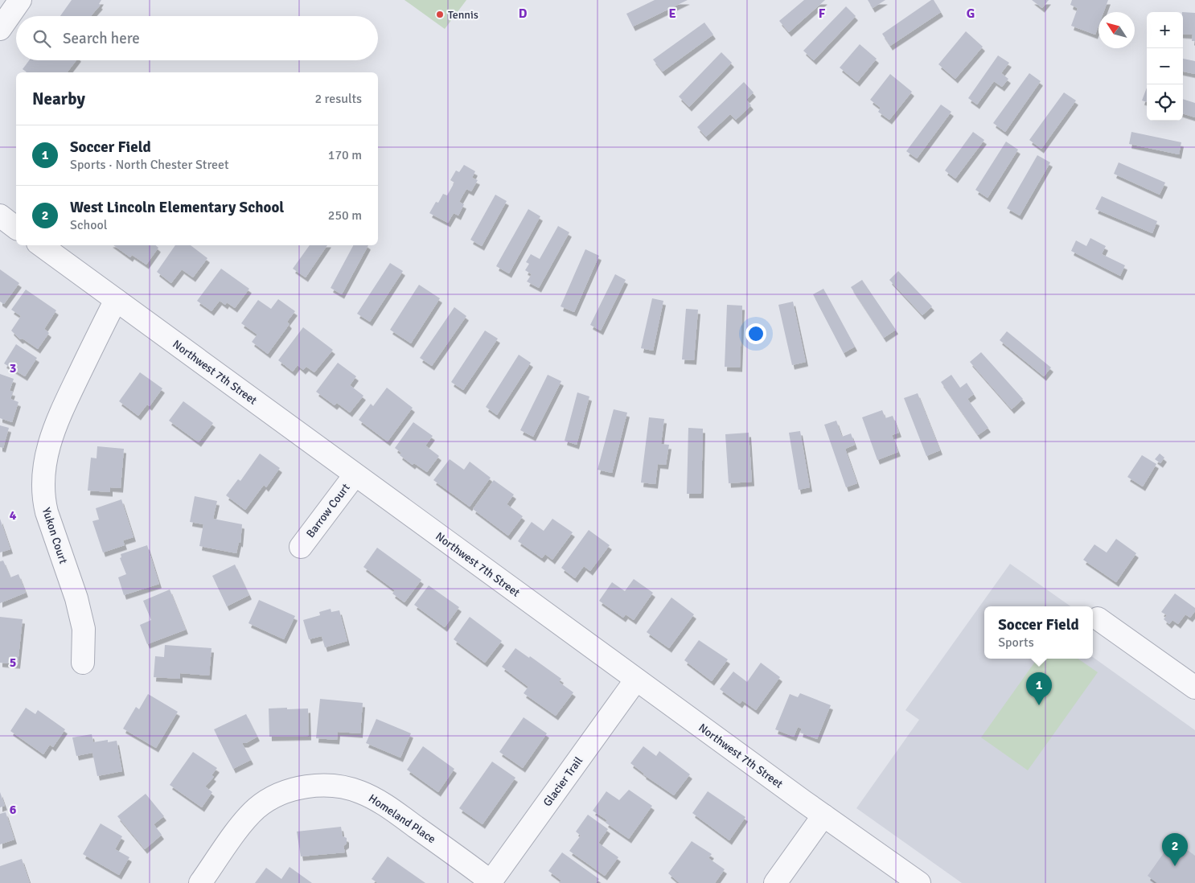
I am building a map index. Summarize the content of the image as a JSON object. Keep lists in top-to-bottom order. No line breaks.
{"streets":{"street":["Northwest 7th Street","Barrow Court","Yukon Court","Glacier Trail","Homeland Place"]},"crossings":[["Northwest 7th Street","Barrow Court"],["Northwest 7th Street","Yukon Court"],["Northwest 7th Street","Glacier Trail"],["Glacier Trail","Homeland Place"]],"places":["Tennis"],"north":"top left","page":{"map_buttons":["+","−"],"search":"Search here","heading":["Nearby","2 results"],"list":[{"mark":"1","name":"Soccer Field","note":"Sports · North Chester Street","value":"170 m"},{"mark":"2","name":"West Lincoln Elementary School","note":"School","value":"250 m"}],"popup":["Soccer Field","Sports"],"pins":["1","2"]},"grid":{"columns":["D","E","F","G"],"rows":["3","4","5","6"]}}
